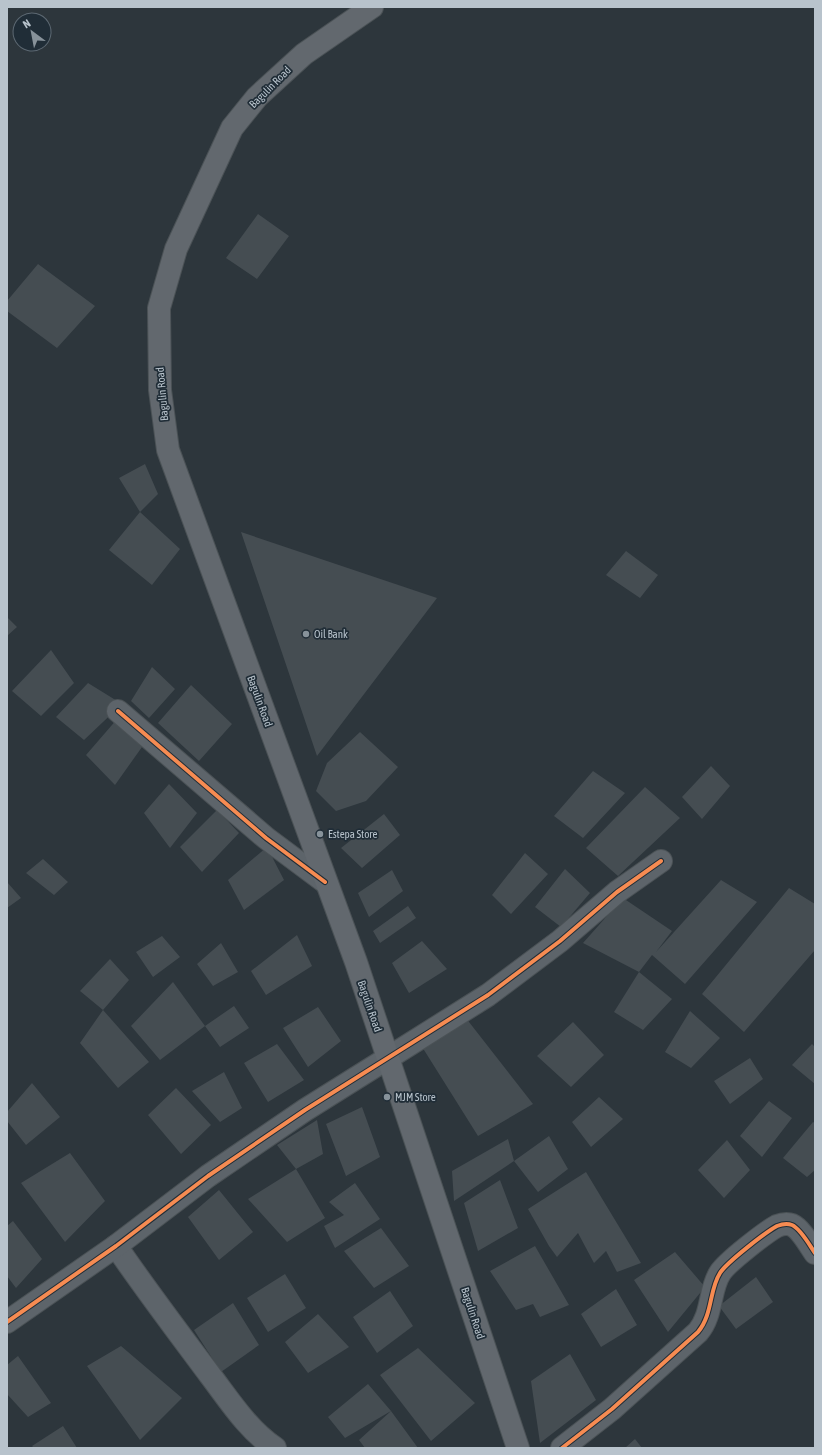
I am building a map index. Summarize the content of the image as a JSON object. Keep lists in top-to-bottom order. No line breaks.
{"streets":{"main road":["Bagulin Road"]},"places":["Oil Bank","Estepa Store","MJM Store"],"north":"top left"}
